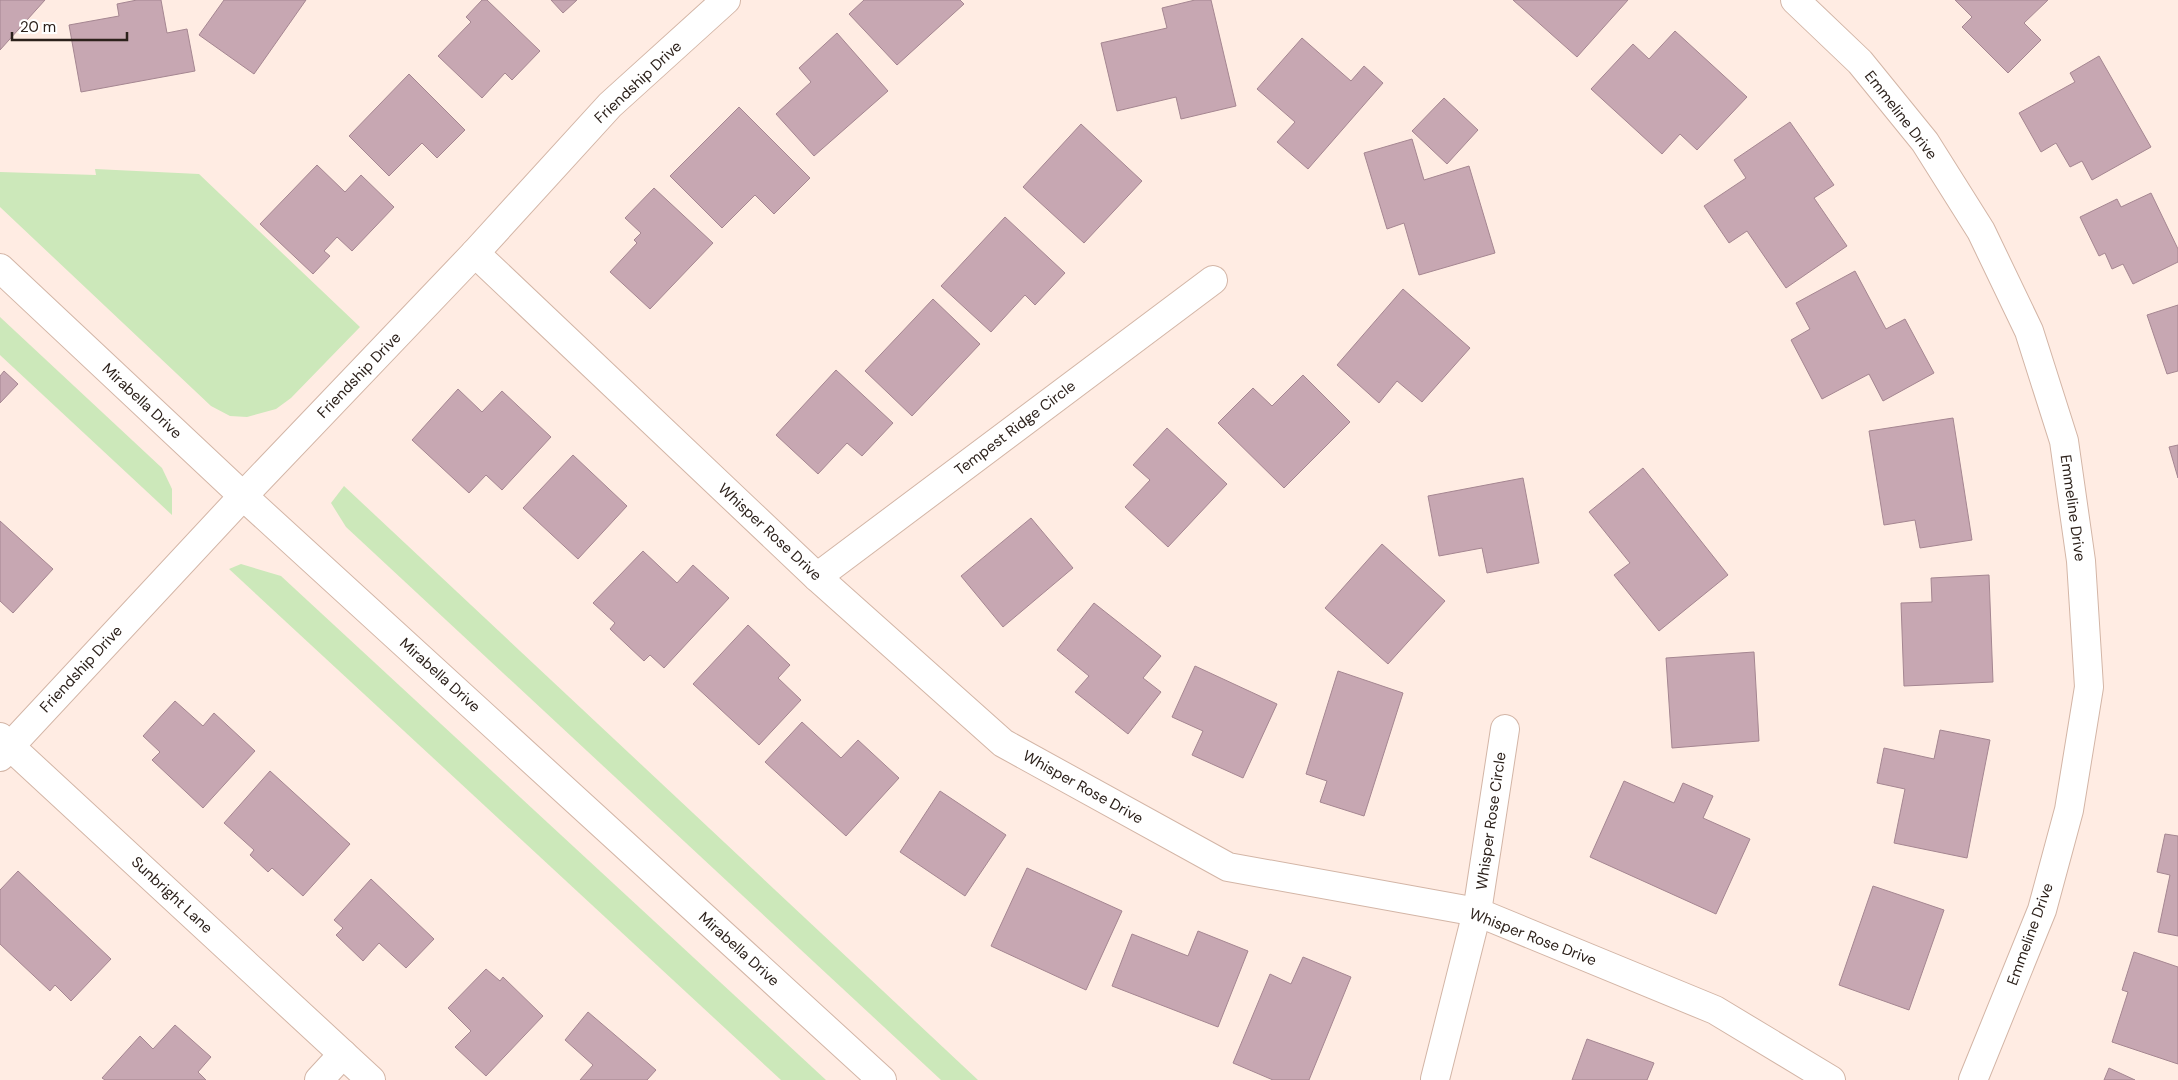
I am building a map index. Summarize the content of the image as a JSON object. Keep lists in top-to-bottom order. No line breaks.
{"streets":{"street":["Friendship Drive","Emmeline Drive","Mirabella Drive","Tempest Ridge Circle","Whisper Rose Drive","Whisper Rose Circle","Sunbright Lane"]},"crossings":[["Friendship Drive","Mirabella Drive"],["Friendship Drive","Whisper Rose Drive"],["Friendship Drive","Sunbright Lane"],["Tempest Ridge Circle","Whisper Rose Drive"],["Whisper Rose Drive","Whisper Rose Circle"]],"scale_bar":"20 m"}
